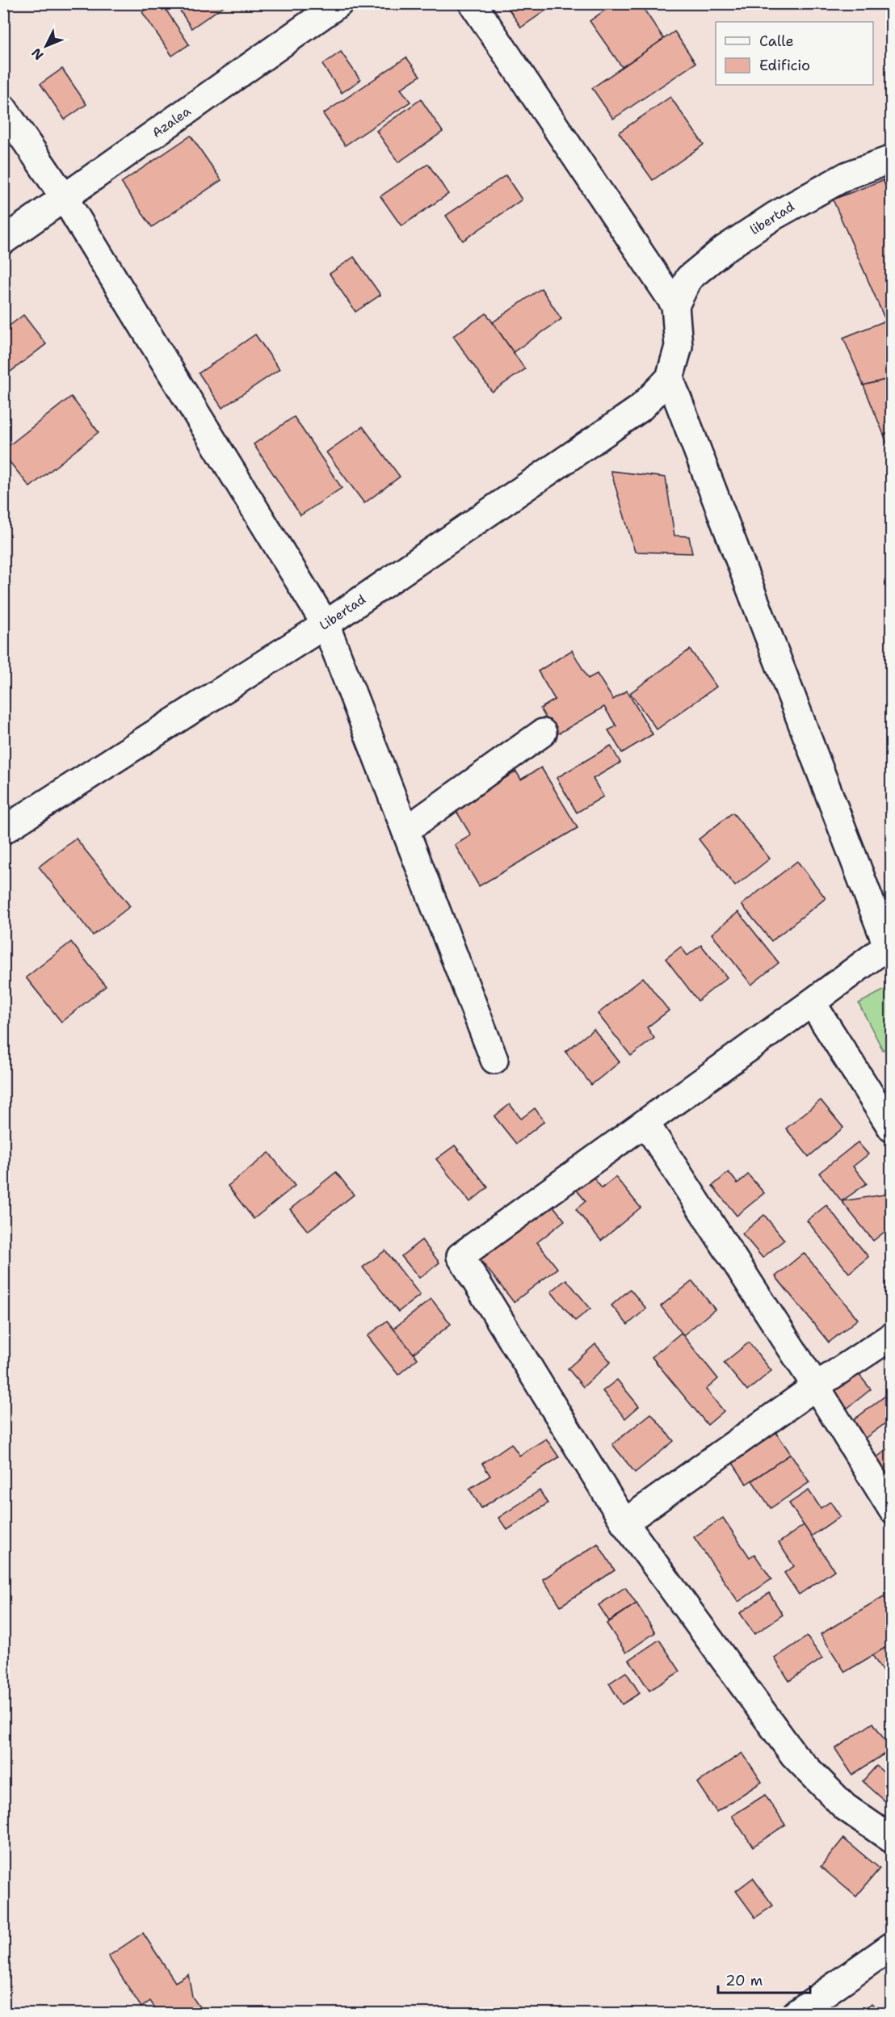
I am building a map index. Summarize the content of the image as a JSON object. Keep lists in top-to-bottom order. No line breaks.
{"streets":{"street":["Azalea","libertad","Libertad"]},"legend":["Calle","Edificio"],"scale_bar":"20 m","north":"bottom left"}
